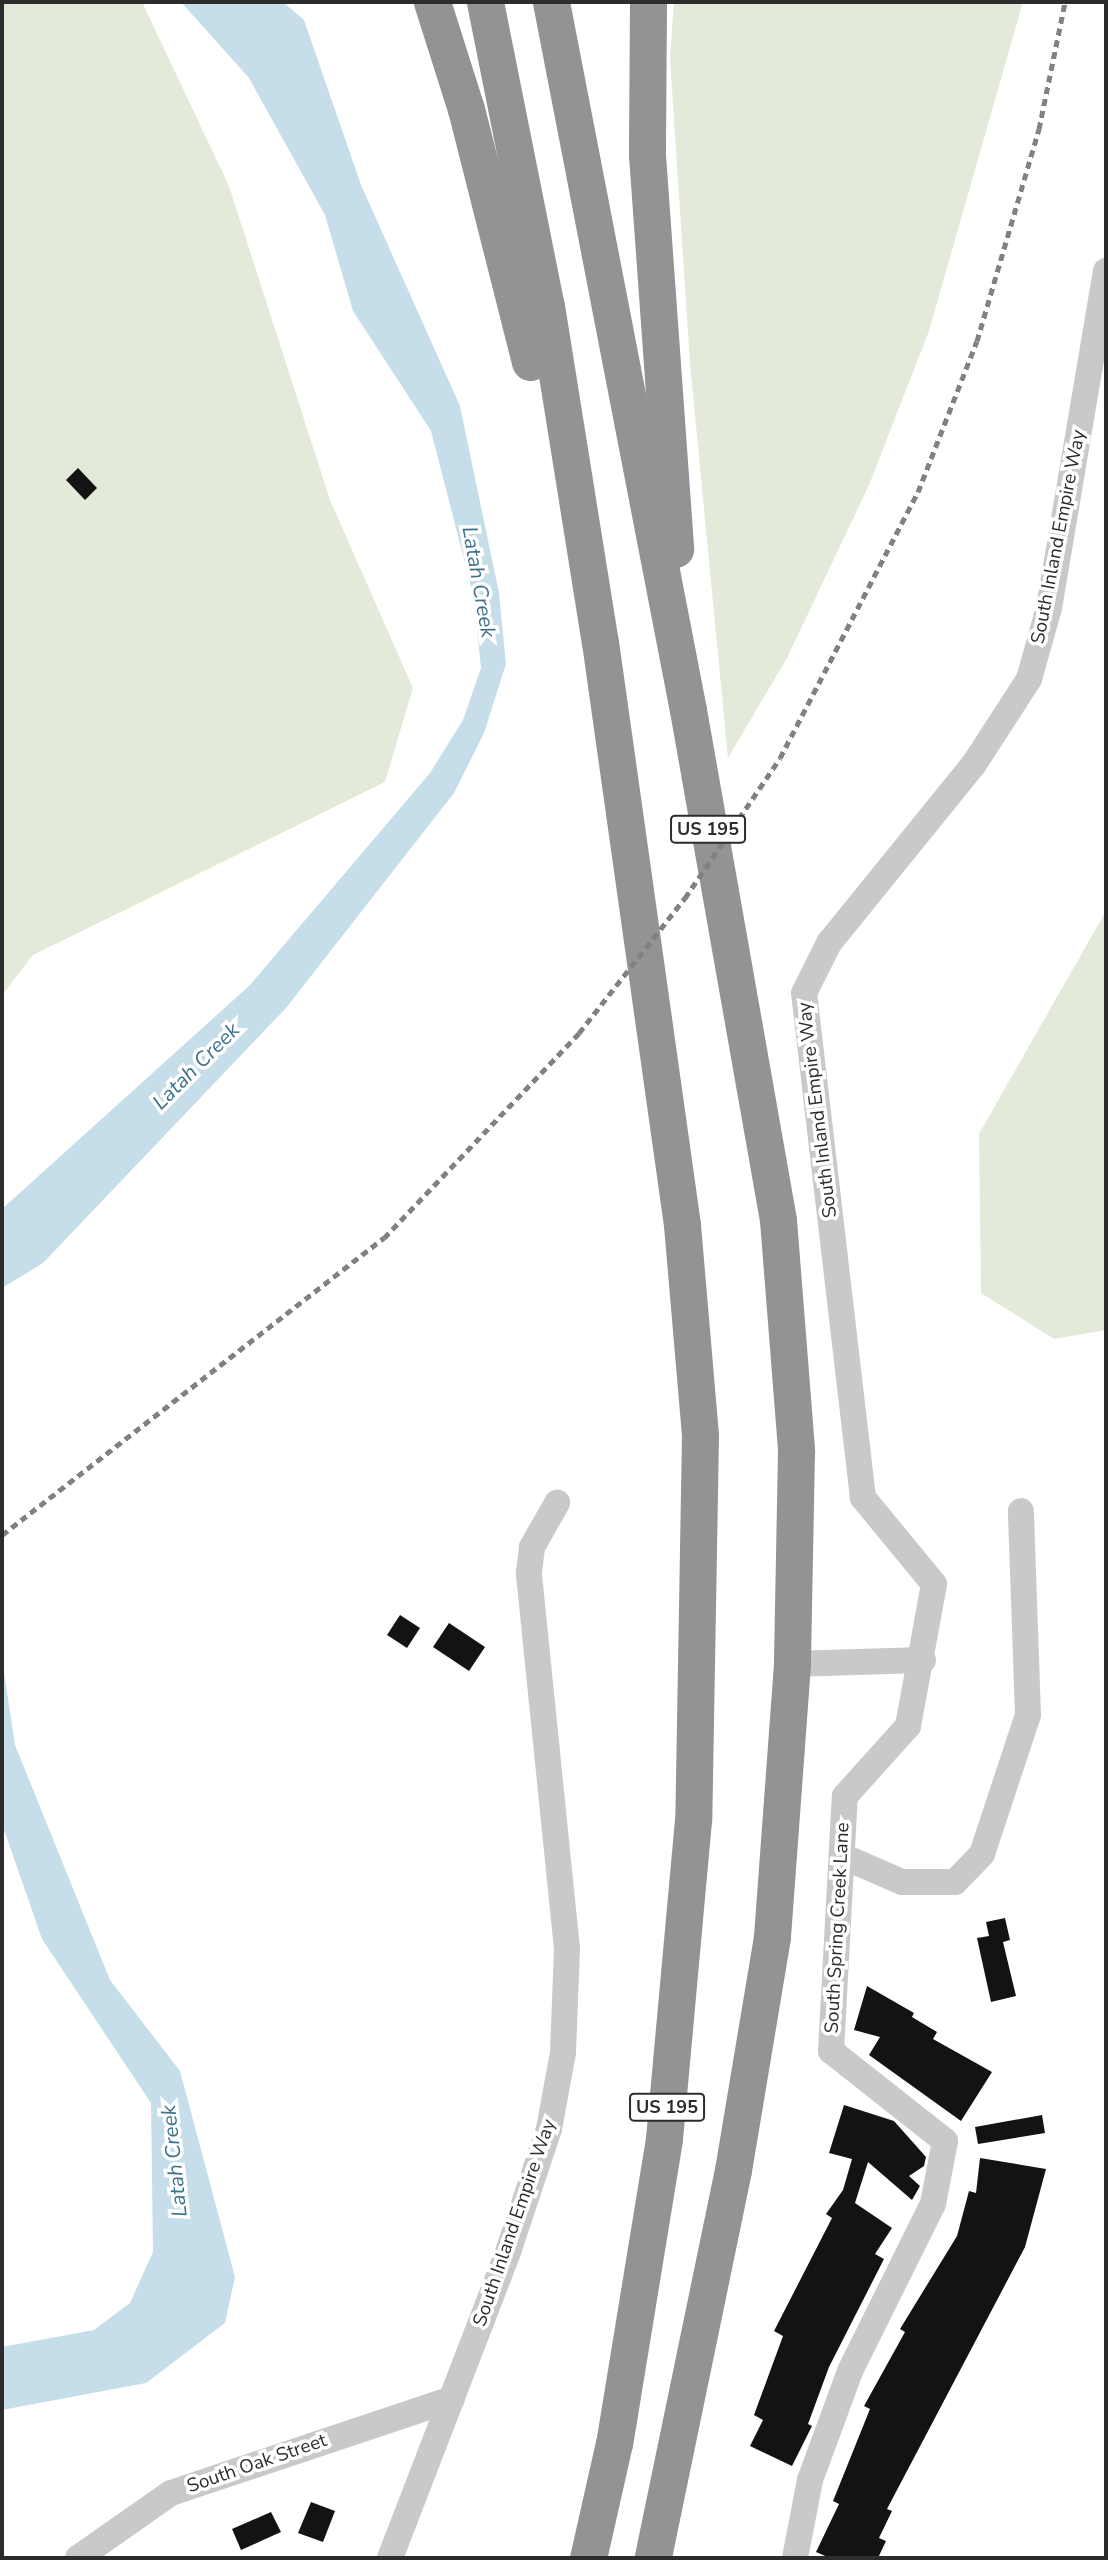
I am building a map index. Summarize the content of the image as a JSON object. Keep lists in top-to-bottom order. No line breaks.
{"streets":{"highway":["US 195"],"street":["South Inland Empire Way","South Spring Creek Lane","South Oak Street"]},"crossings":[["South Inland Empire Way","South Spring Creek Lane"],["South Inland Empire Way","South Oak Street"]],"water":["Latah Creek"]}
